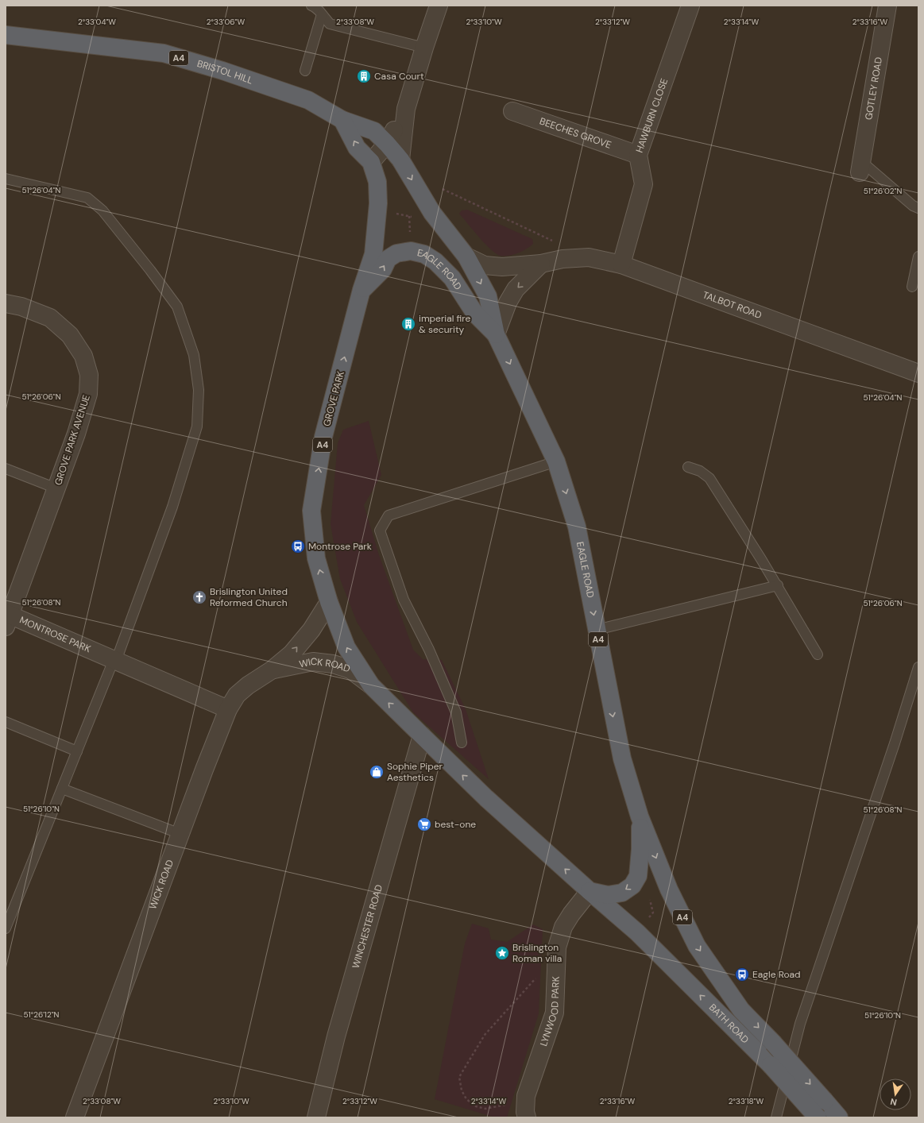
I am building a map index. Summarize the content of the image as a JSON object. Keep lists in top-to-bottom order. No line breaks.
{"streets":{"highway":["A4","BRISTOL HILL","EAGLE ROAD","GROVE PARK","BATH ROAD"],"street":["GOTLEY ROAD","HAWBURN CLOSE","BEECHES GROVE","TALBOT ROAD","GROVE PARK AVENUE","MONTROSE PARK","WICK ROAD","WINCHESTER ROAD","LYNWOOD PARK"]},"crossings":[["A4","BRISTOL HILL"],["A4","EAGLE ROAD"],["A4","GROVE PARK"],["A4","WICK ROAD"],["A4","WINCHESTER ROAD"],["A4","LYNWOOD PARK"],["A4","BATH ROAD"],["BRISTOL HILL","EAGLE ROAD"],["HAWBURN CLOSE","BEECHES GROVE"],["HAWBURN CLOSE","TALBOT ROAD"],["EAGLE ROAD","TALBOT ROAD"],["EAGLE ROAD","GROVE PARK"],["EAGLE ROAD","LYNWOOD PARK"],["EAGLE ROAD","BATH ROAD"],["GROVE PARK","WICK ROAD"],["GROVE PARK AVENUE","MONTROSE PARK"],["MONTROSE PARK","WICK ROAD"]],"one_way":["EAGLE ROAD","GROVE PARK"],"places":{"building":["Casa Court","imperial fire & security"],"bus stop":["Montrose Park","Eagle Road"],"church":["Brislington United Reformed Church"],"shop":["Sophie Piper Aesthetics"],"supermarket":["best-one"],"place":["Brislington Roman villa"]},"north":"bottom","coordinates":["2°33'06\"W","2°33'08\"W","2°33'10\"W","2°33'12\"W","2°33'14\"W","2°33'16\"W","2°33'04\"W","51°26'04\"N","51°26'02\"N","51°26'06\"N","51°26'08\"N","51°26'10\"N","51°26'12\"N","2°33'18\"W"]}
